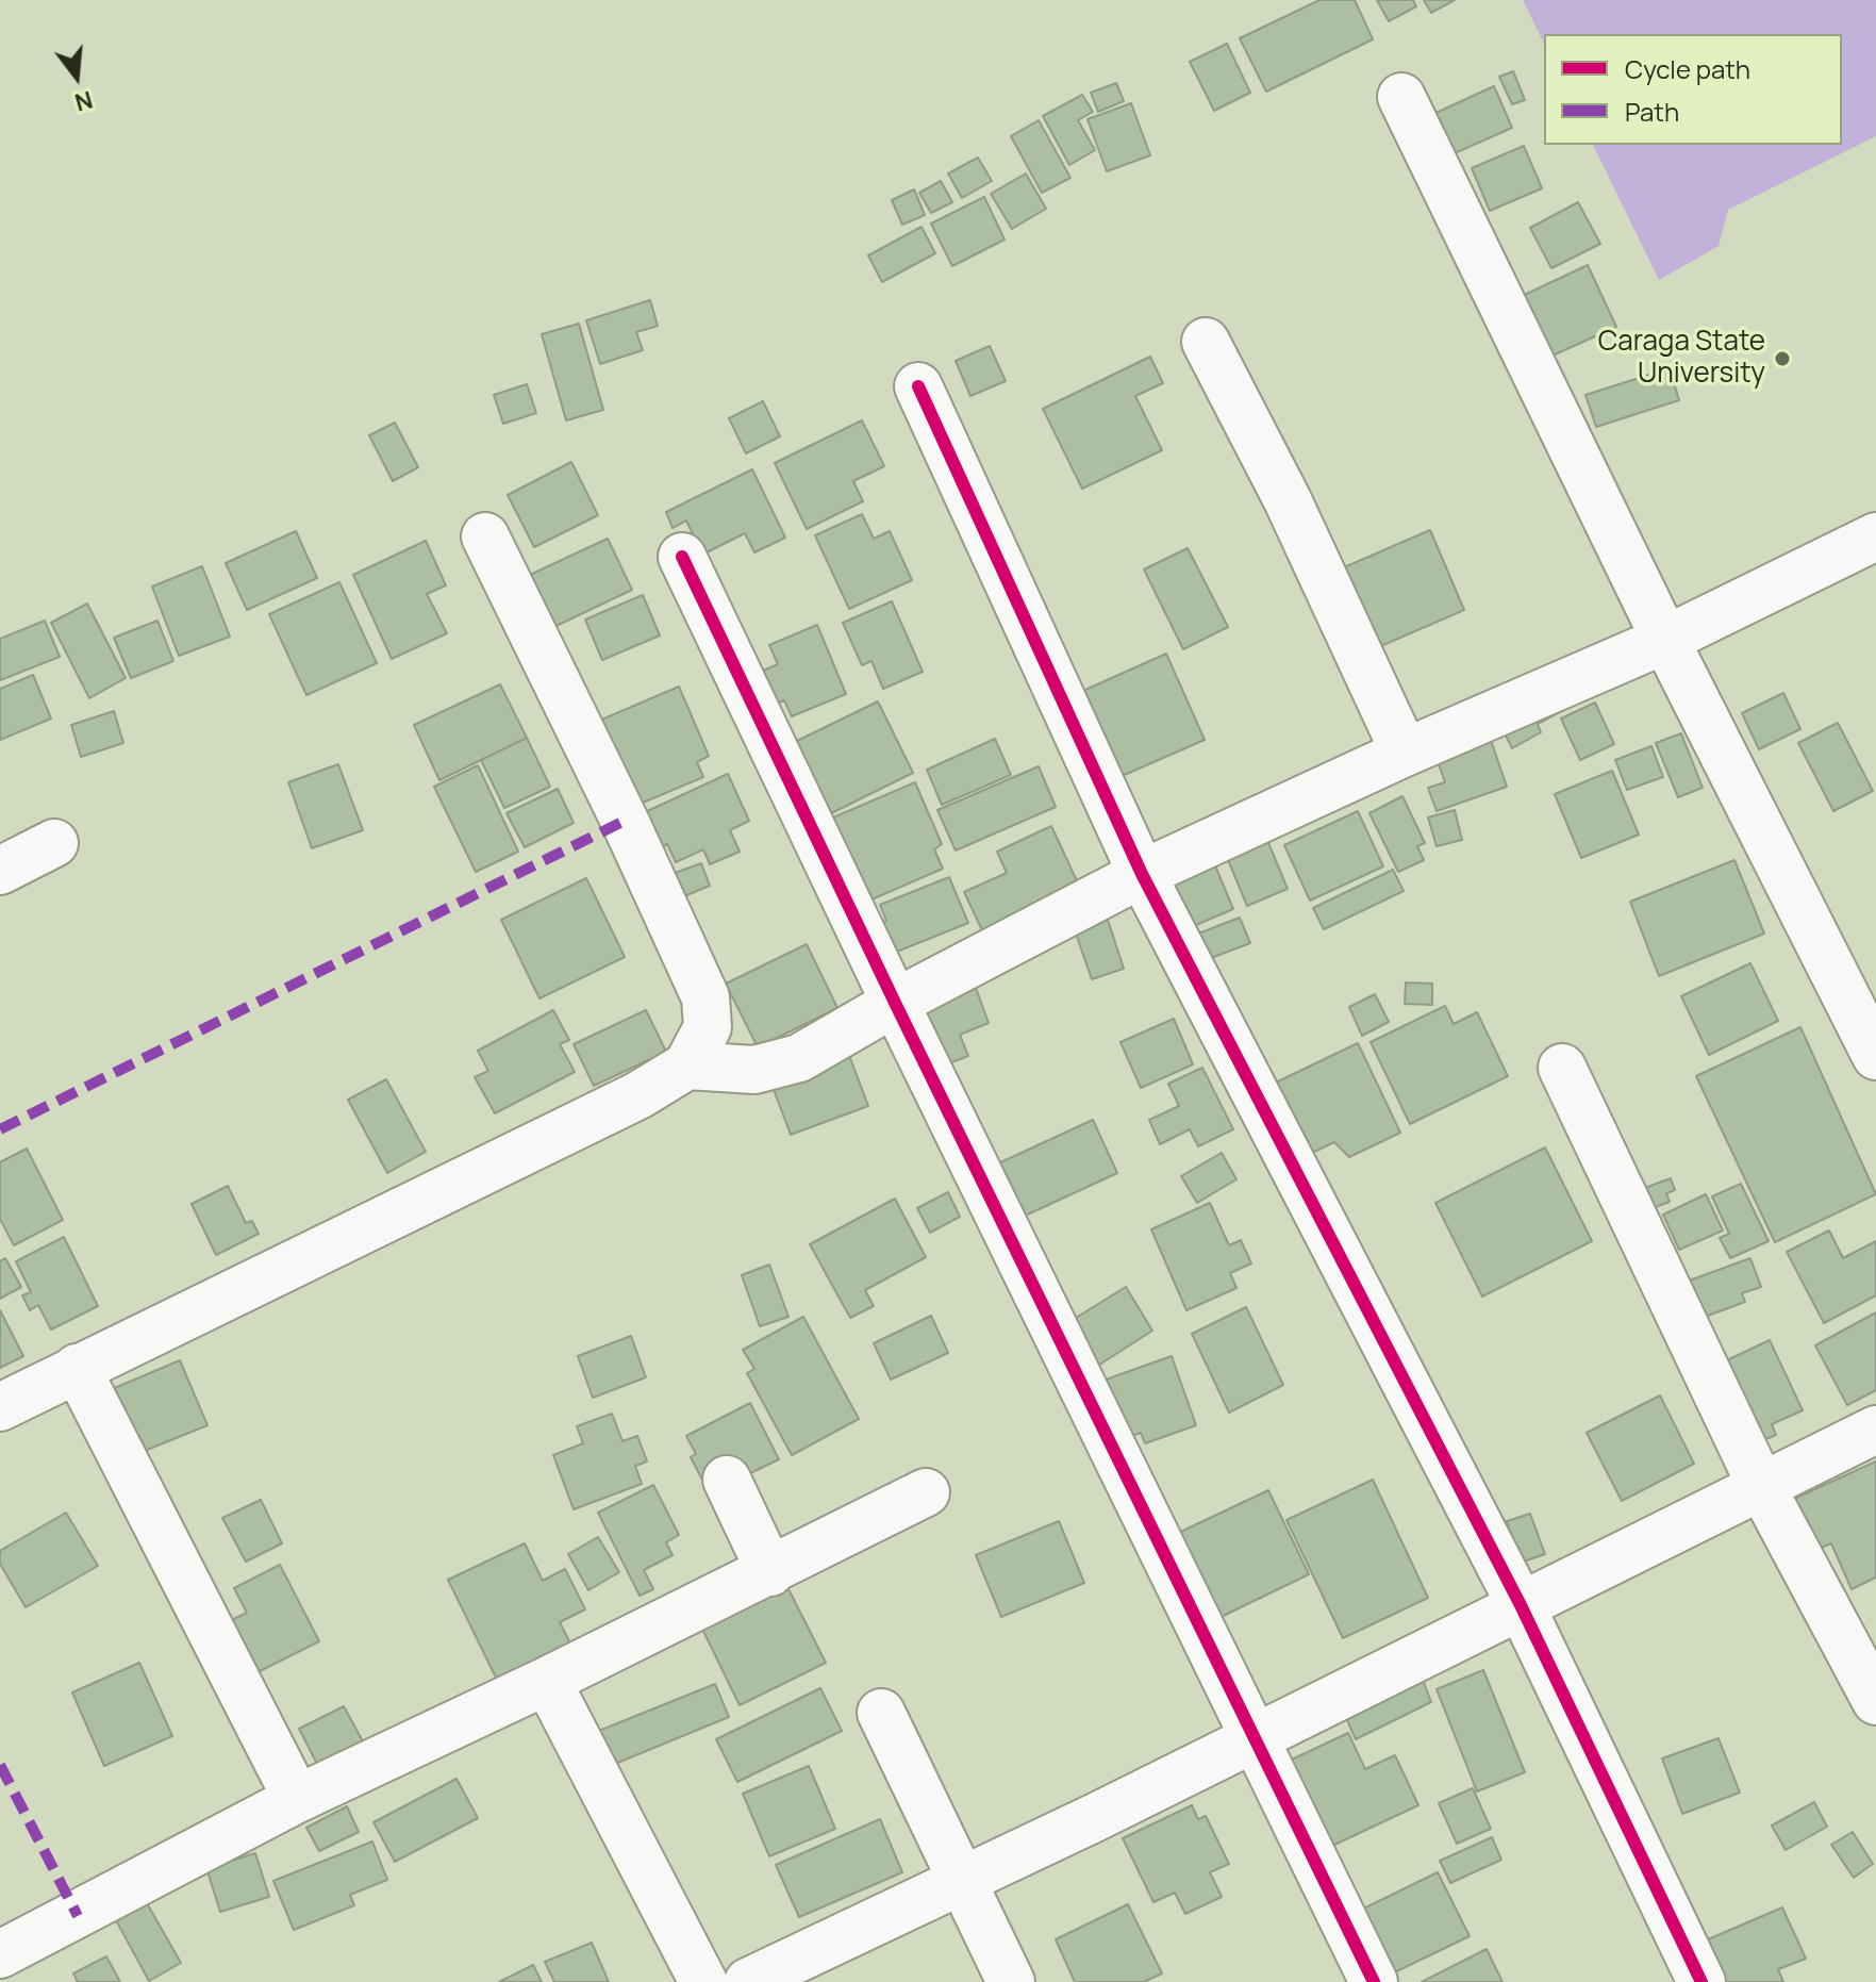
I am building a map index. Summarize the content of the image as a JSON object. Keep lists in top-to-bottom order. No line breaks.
{"places":["Caraga State University"],"legend":["Cycle path","Path"],"north":"bottom"}
